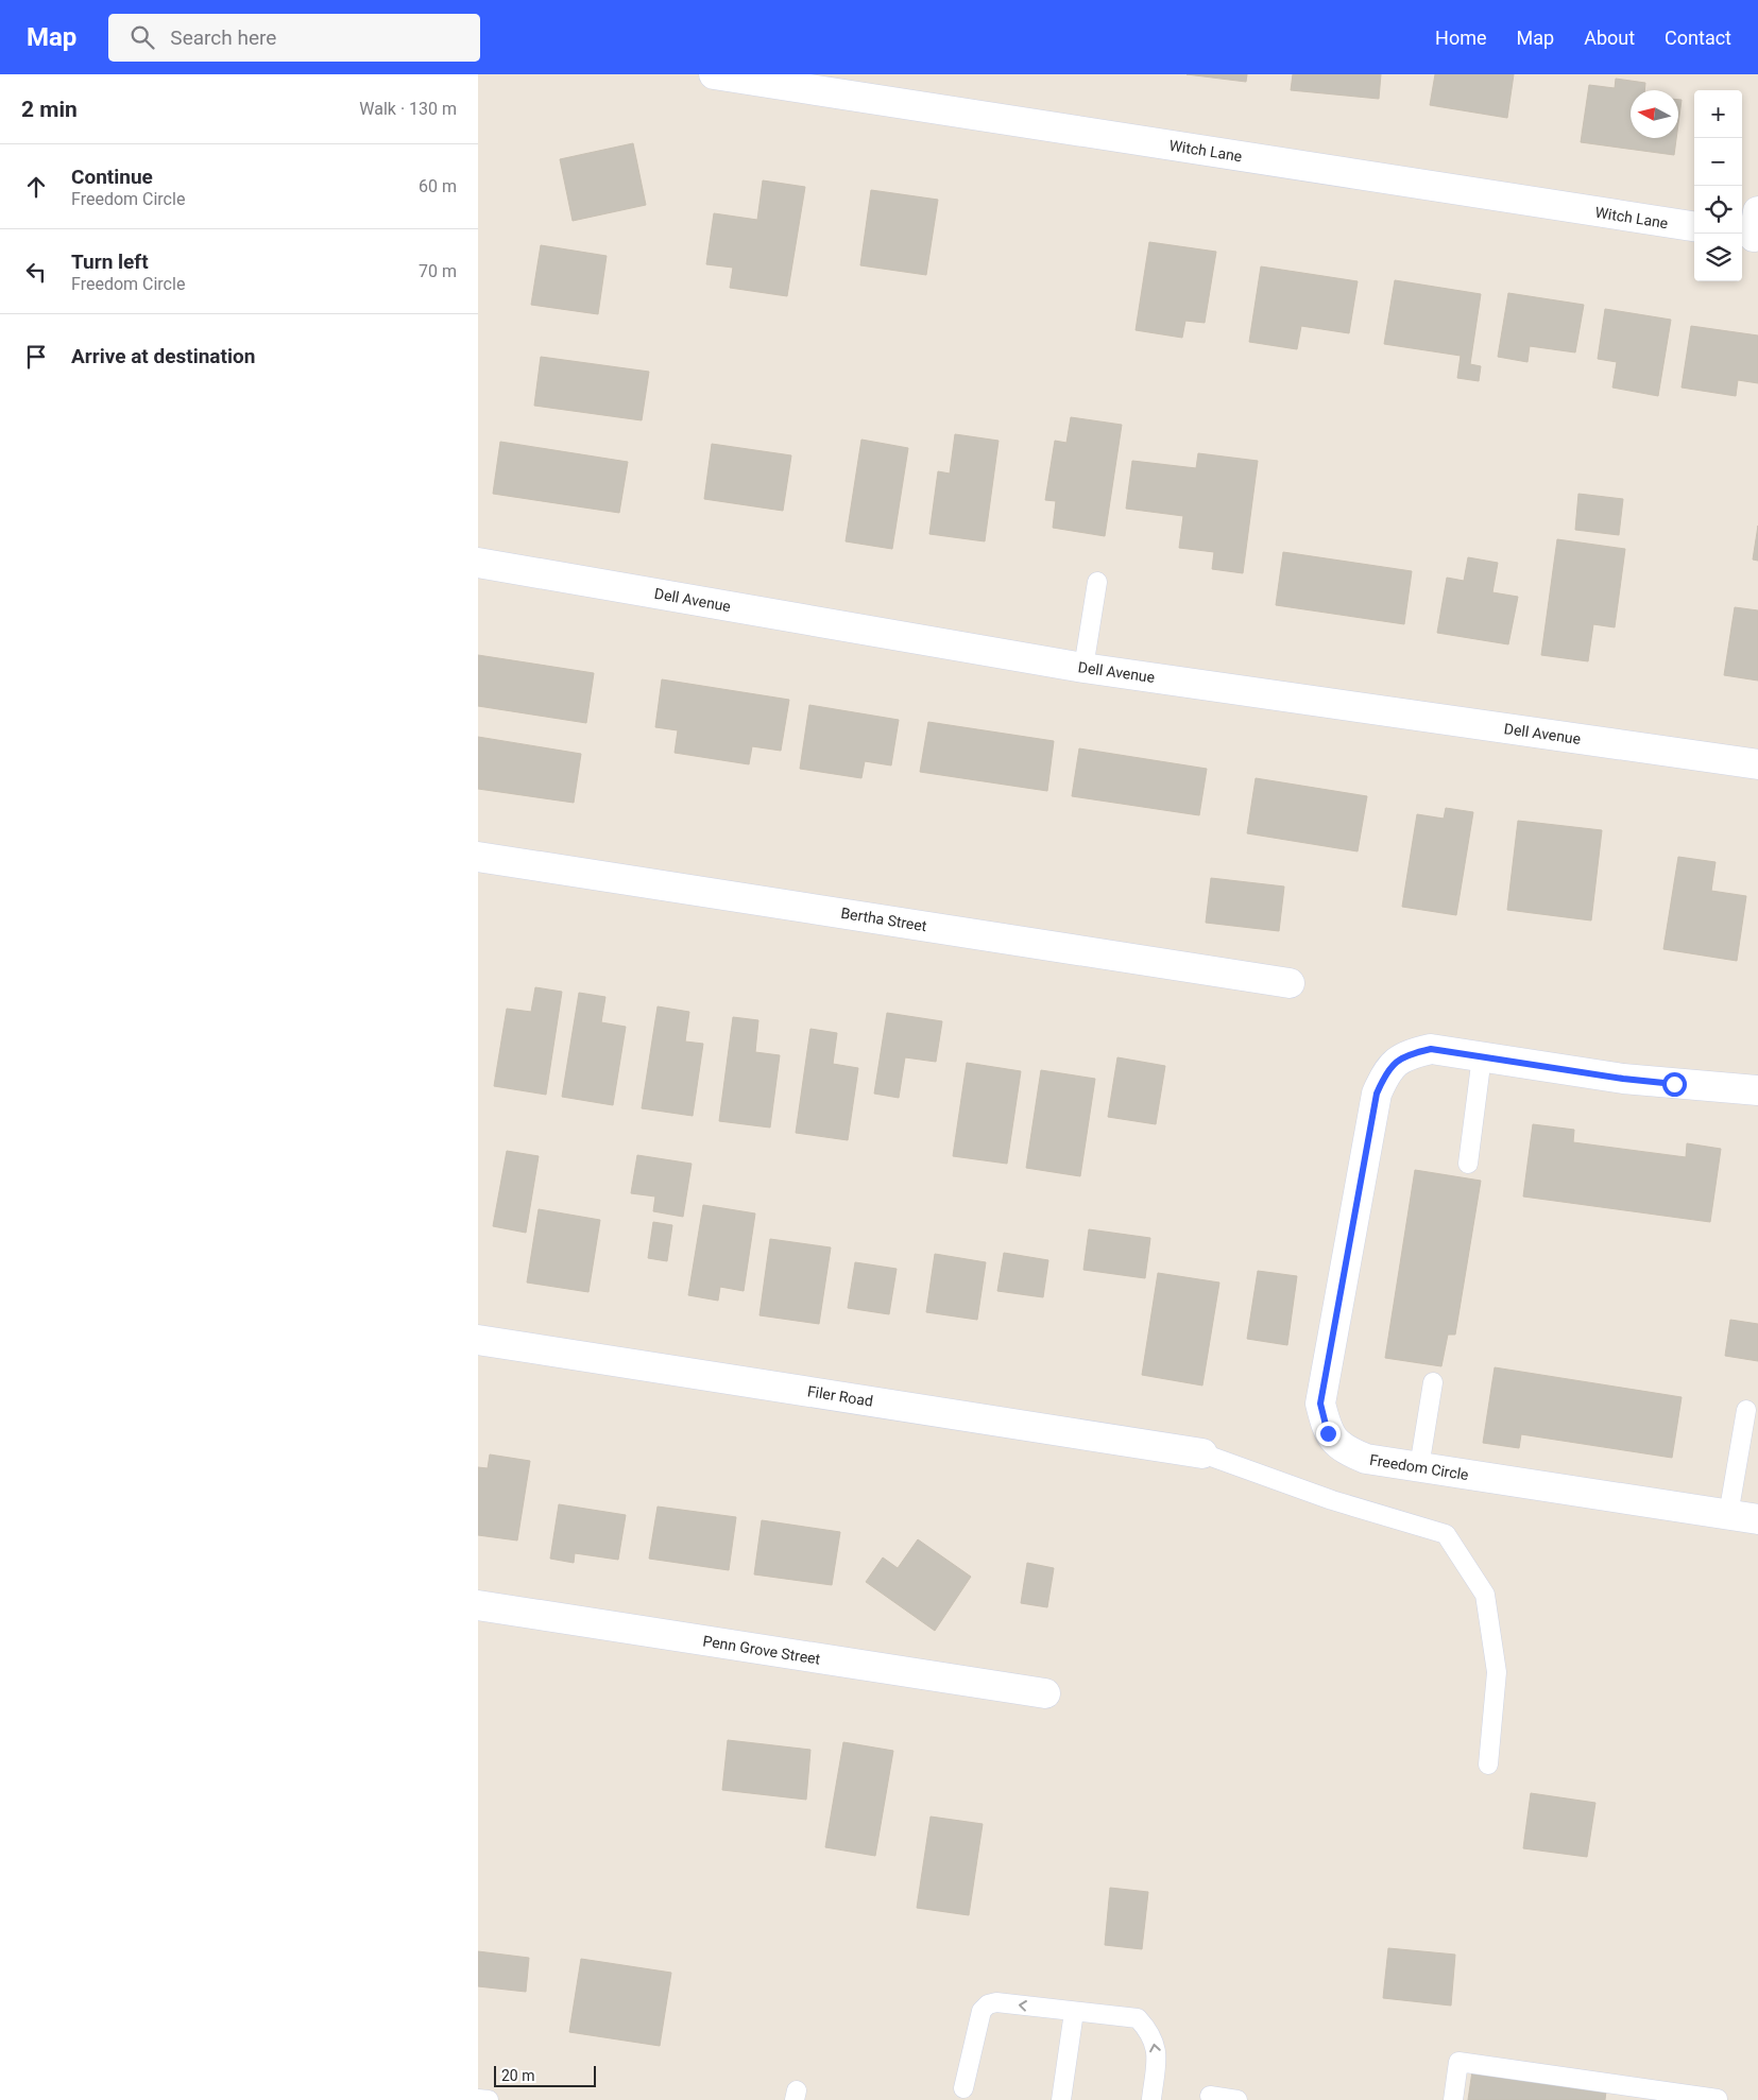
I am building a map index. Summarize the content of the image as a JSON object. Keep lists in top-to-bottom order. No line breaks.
{"streets":{"street":["Witch Lane","Dell Avenue","Bertha Street","Filer Road","Freedom Circle","Penn Grove Street"]},"scale_bar":"20 m","north":"left","page":{"header":"Map","search":"Search here","nav":["Home","Map","About","Contact"],"heading":["2 min","Walk · 130 m"],"map_buttons":["+","−"],"list":[["Continue","Freedom Circle","60 m"],["Turn left","Freedom Circle","70 m"],"Arrive at destination"],"scale":"20 m"}}
